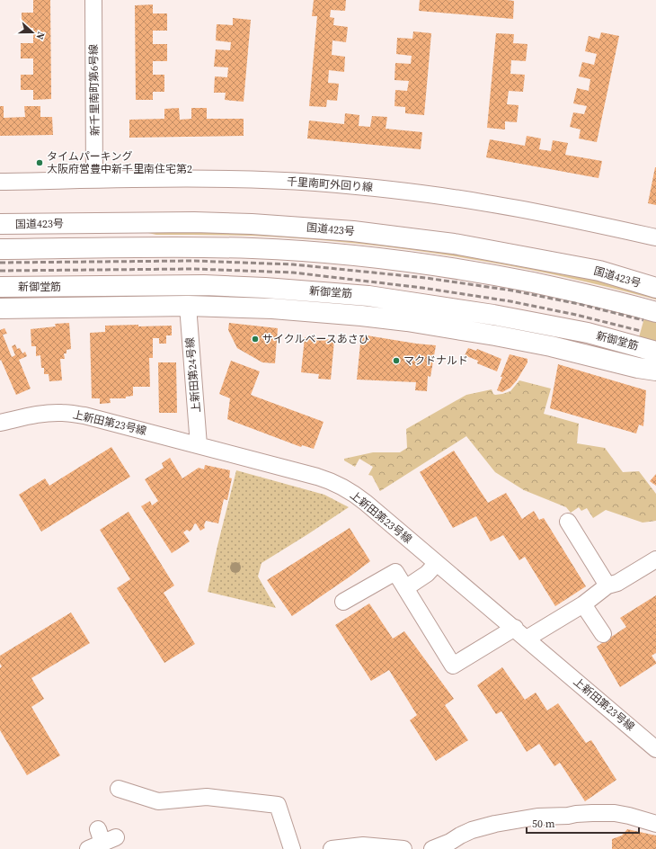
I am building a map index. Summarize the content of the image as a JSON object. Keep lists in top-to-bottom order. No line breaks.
{"streets":{"highway":["国道423号","新御堂筋"],"street":["新千里南町第6号線","千里南町外回り線","上新田第24号線","上新田第23号線"]},"crossings":[["新千里南町第6号線","千里南町外回り線"],["上新田第24号線","上新田第23号線"]],"places":["タイムパーキング 大阪府営豊中新千里南住宅第2","サイクルベースあさひ","マクドナルド"],"scale_bar":"50 m","north":"right"}
